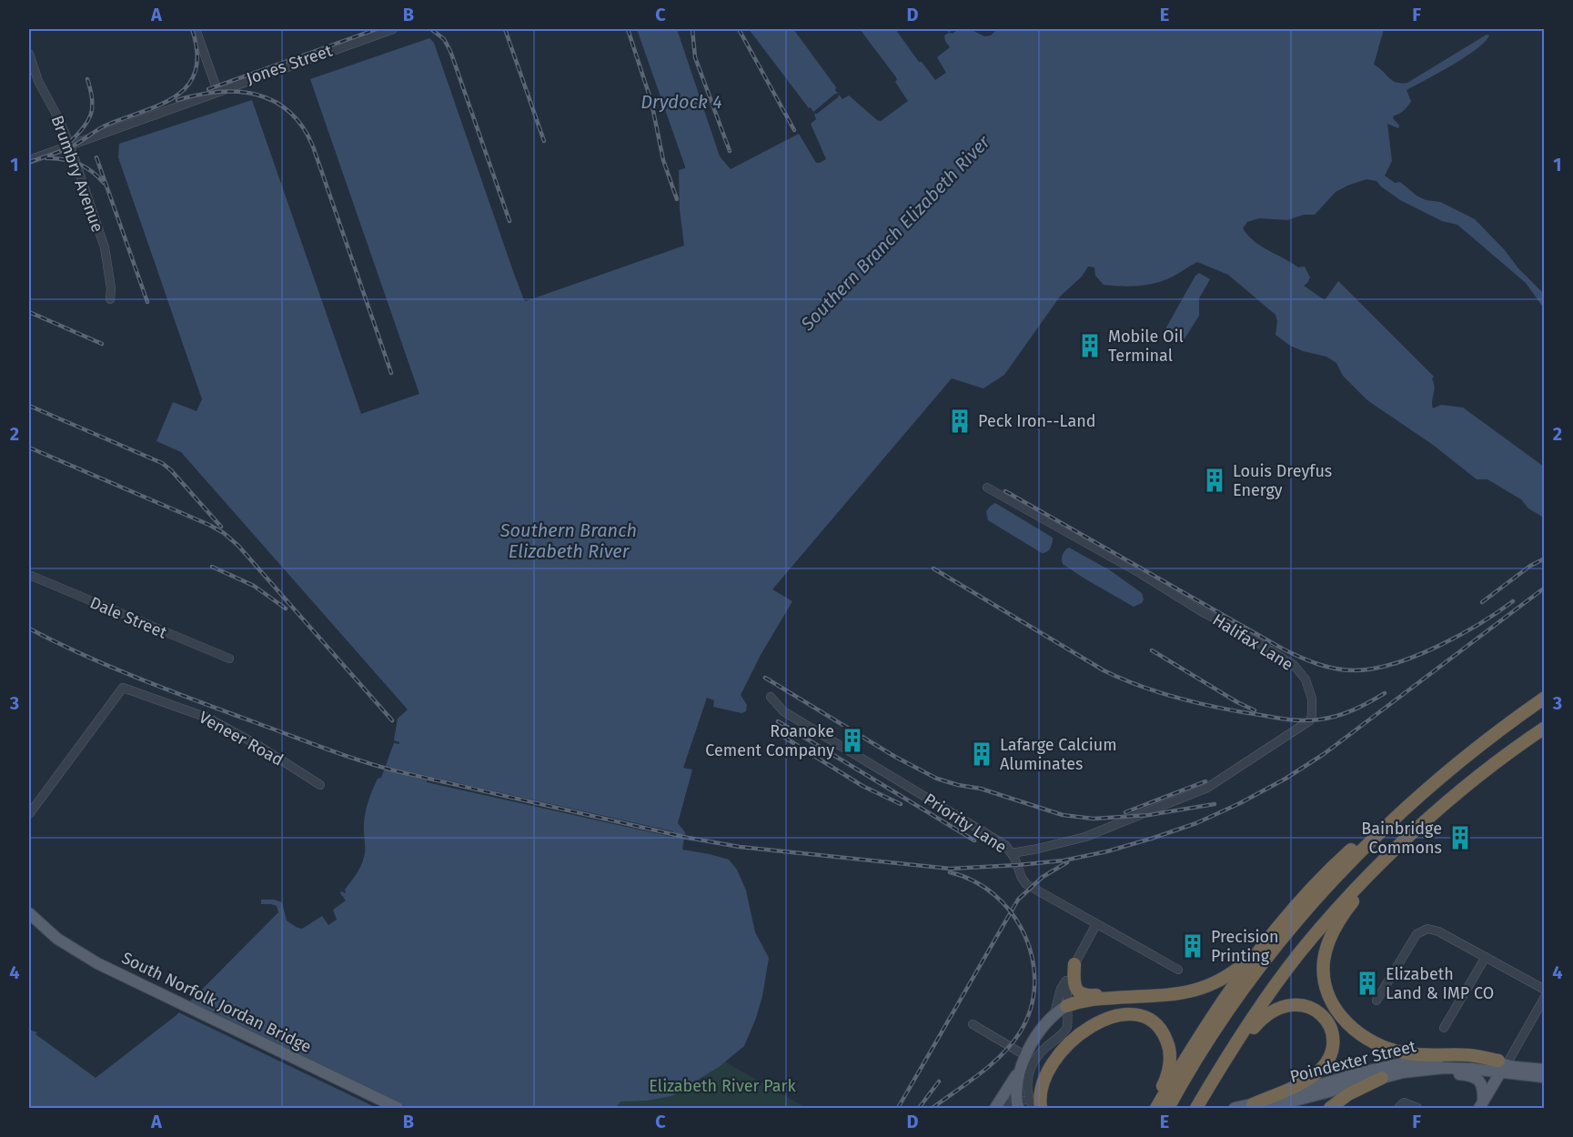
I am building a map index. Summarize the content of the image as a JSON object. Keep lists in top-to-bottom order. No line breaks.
{"streets":{"main road":["South Norfolk Jordan Bridge","Poindexter Street"],"street":["Jones Street","Brumbry Avenue","Dale Street","Halifax Lane","Veneer Road","Priority Lane"]},"crossings":[["Jones Street","Brumbry Avenue"],["Halifax Lane","Priority Lane"]],"water":["Drydock 4","Southern Branch Elizabeth River"],"parks":["Elizabeth River Park"],"places":{"building":["Mobile Oil Terminal","Peck Iron--Land","Louis Dreyfus Energy","Roanoke Cement Company","Lafarge Calcium Aluminates","Bainbridge Commons","Precision Printing","Elizabeth Land & IMP CO"]},"grid":{"columns":["A","B","C","D","E","F"],"rows":["1","2","3","4"]}}
